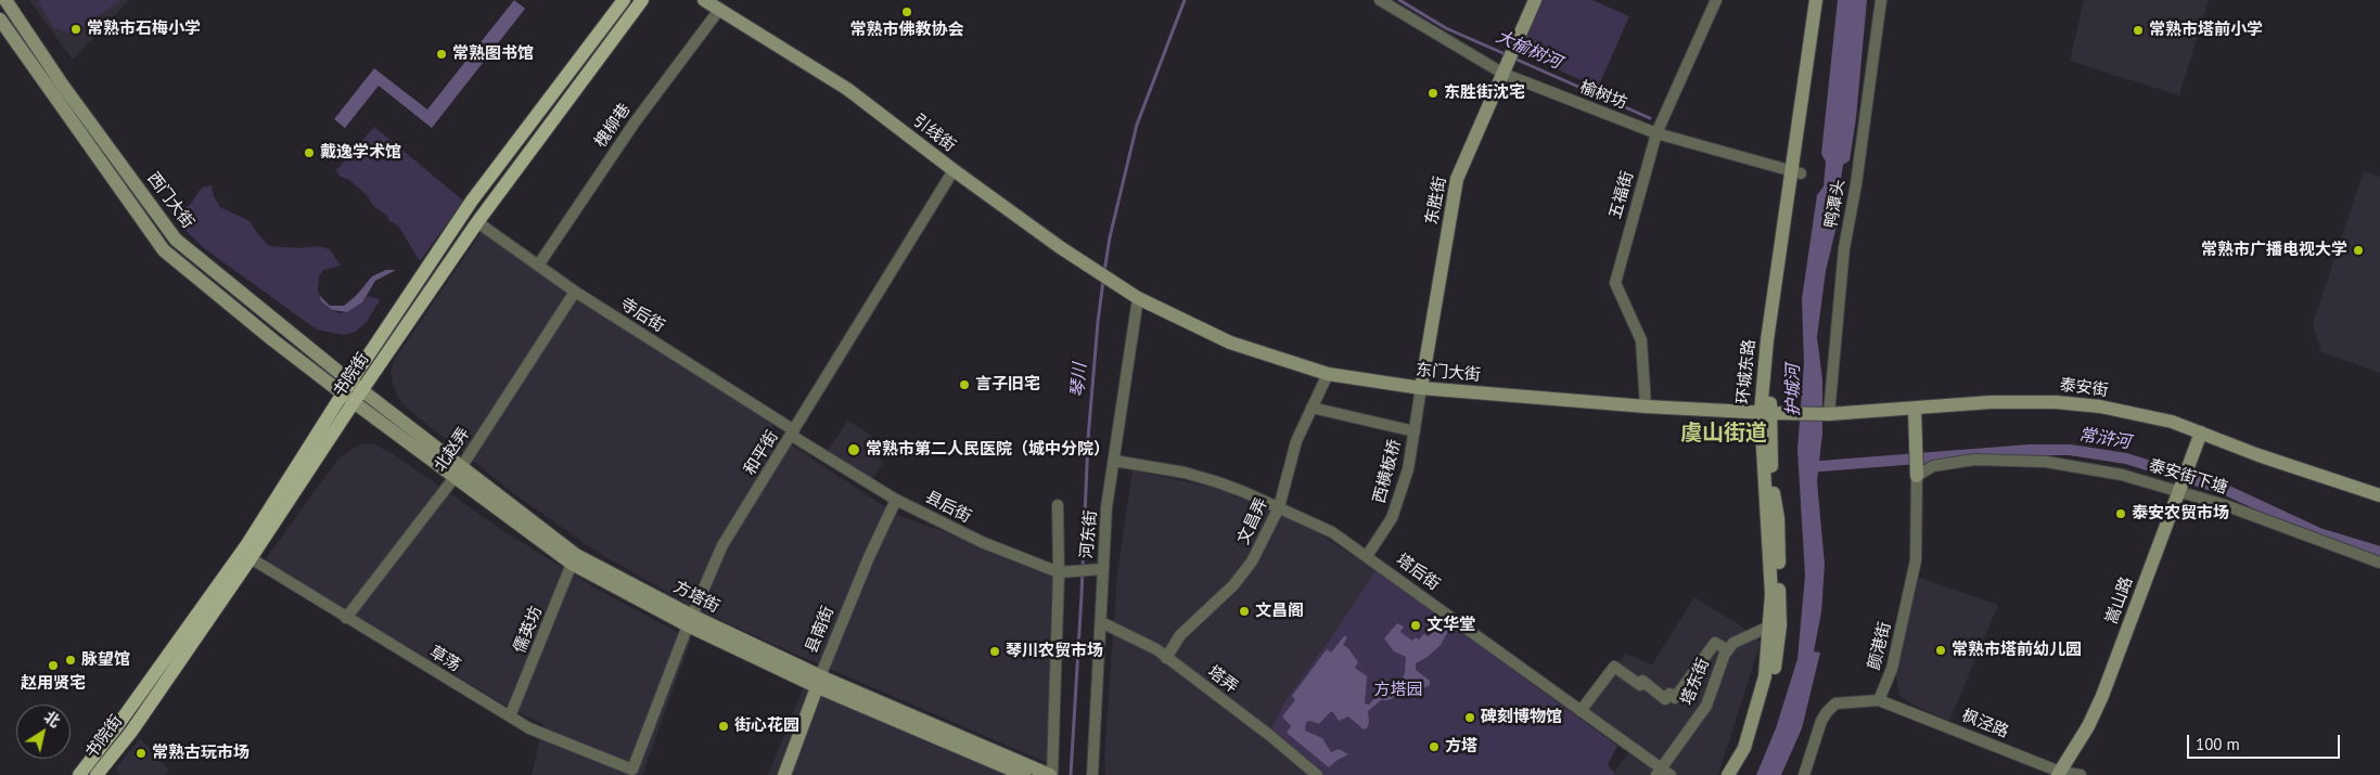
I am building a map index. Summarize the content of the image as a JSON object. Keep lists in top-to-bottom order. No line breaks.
{"streets":{"main road":["书院街"],"street":["榆树坊","槐柳巷","引线街","五福街","西门大街","东胜街","鸭潭头","寺后街","环城东路","东门大街","泰安街","北赵弄","和平街","西横板桥","泰安街下塘","县后街","文昌弄","河东街","塔后街","方塔街","嵩山路","儒英坊","县南街","颜港街","草荡","塔弄","塔东街","枫泾路"]},"crossings":[["榆树坊","五福街"],["榆树坊","东胜街"],["榆树坊","环城东路"],["槐柳巷","引线街"],["槐柳巷","寺后街"],["引线街","东门大街"],["引线街","和平街"],["引线街","河东街"],["五福街","东门大街"],["西门大街","书院街"],["西门大街","方塔街"],["东胜街","东门大街"],["东胜街","西横板桥"],["鸭潭头","泰安街"],["寺后街","书院街"],["寺后街","北赵弄"],["寺后街","和平街"],["寺后街","县后街"],["环城东路","东门大街"],["环城东路","泰安街"],["环城东路","塔东街"],["东门大街","泰安街"],["东门大街","西横板桥"],["东门大街","文昌弄"],["东门大街","河东街"],["书院街","方塔街"],["书院街","草荡"],["泰安街","嵩山路"],["北赵弄","方塔街"],["北赵弄","草荡"],["和平街","县后街"],["和平街","方塔街"],["和平街","草荡"],["西横板桥","塔后街"],["泰安街下塘","嵩山路"],["泰安街下塘","颜港街"],["县后街","河东街"],["县后街","县南街"],["文昌弄","塔后街"],["文昌弄","塔弄"],["河东街","塔后街"],["河东街","方塔街"],["河东街","塔弄"],["塔后街","塔东街"],["方塔街","儒英坊"],["方塔街","县南街"],["嵩山路","枫泾路"],["儒英坊","草荡"],["颜港街","枫泾路"]],"districts":["虞山街道"],"water":["大榆树河","琴川","护城河","常浒河"],"parks":["方塔园"],"places":["常熟市佛教协会","常熟市石梅小学","常熟市塔前小学","常熟图书馆","东胜街沈宅","戴逸学术馆","常熟市广播电视大学","言子旧宅","常熟市第二人民医院（城中分院）","泰安农贸市场","文昌阁","文华堂","常熟市塔前幼儿园","琴川农贸市场","脉望馆","赵用贤宅","碑刻博物馆","街心花园","方塔","常熟古玩市场"],"scale_bar":"100 m","north":"top right"}
